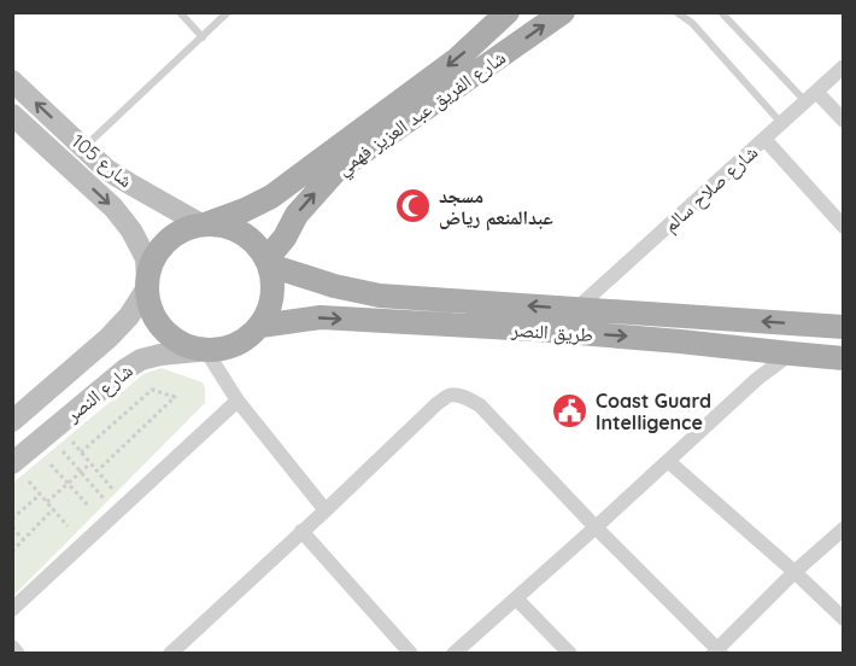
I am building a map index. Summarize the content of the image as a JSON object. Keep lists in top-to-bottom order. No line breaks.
{"streets":{"main road":["شارع الفريق عبد العزيز فهمي","طريق النصر"],"street":["شارع 105","شارع صلاح سالم","شارع النصر"]},"crossings":[["شارع الفريق عبد العزيز فهمي","شارع 105"],["شارع الفريق عبد العزيز فهمي","طريق النصر"],["شارع الفريق عبد العزيز فهمي","شارع النصر"],["شارع 105","طريق النصر"],["شارع 105","شارع النصر"],["شارع صلاح سالم","طريق النصر"],["طريق النصر","شارع النصر"]],"places":{"mosque":["مسجد عبدالمنعم رياض"],"public building":["Coast Guard Intelligence"]}}
